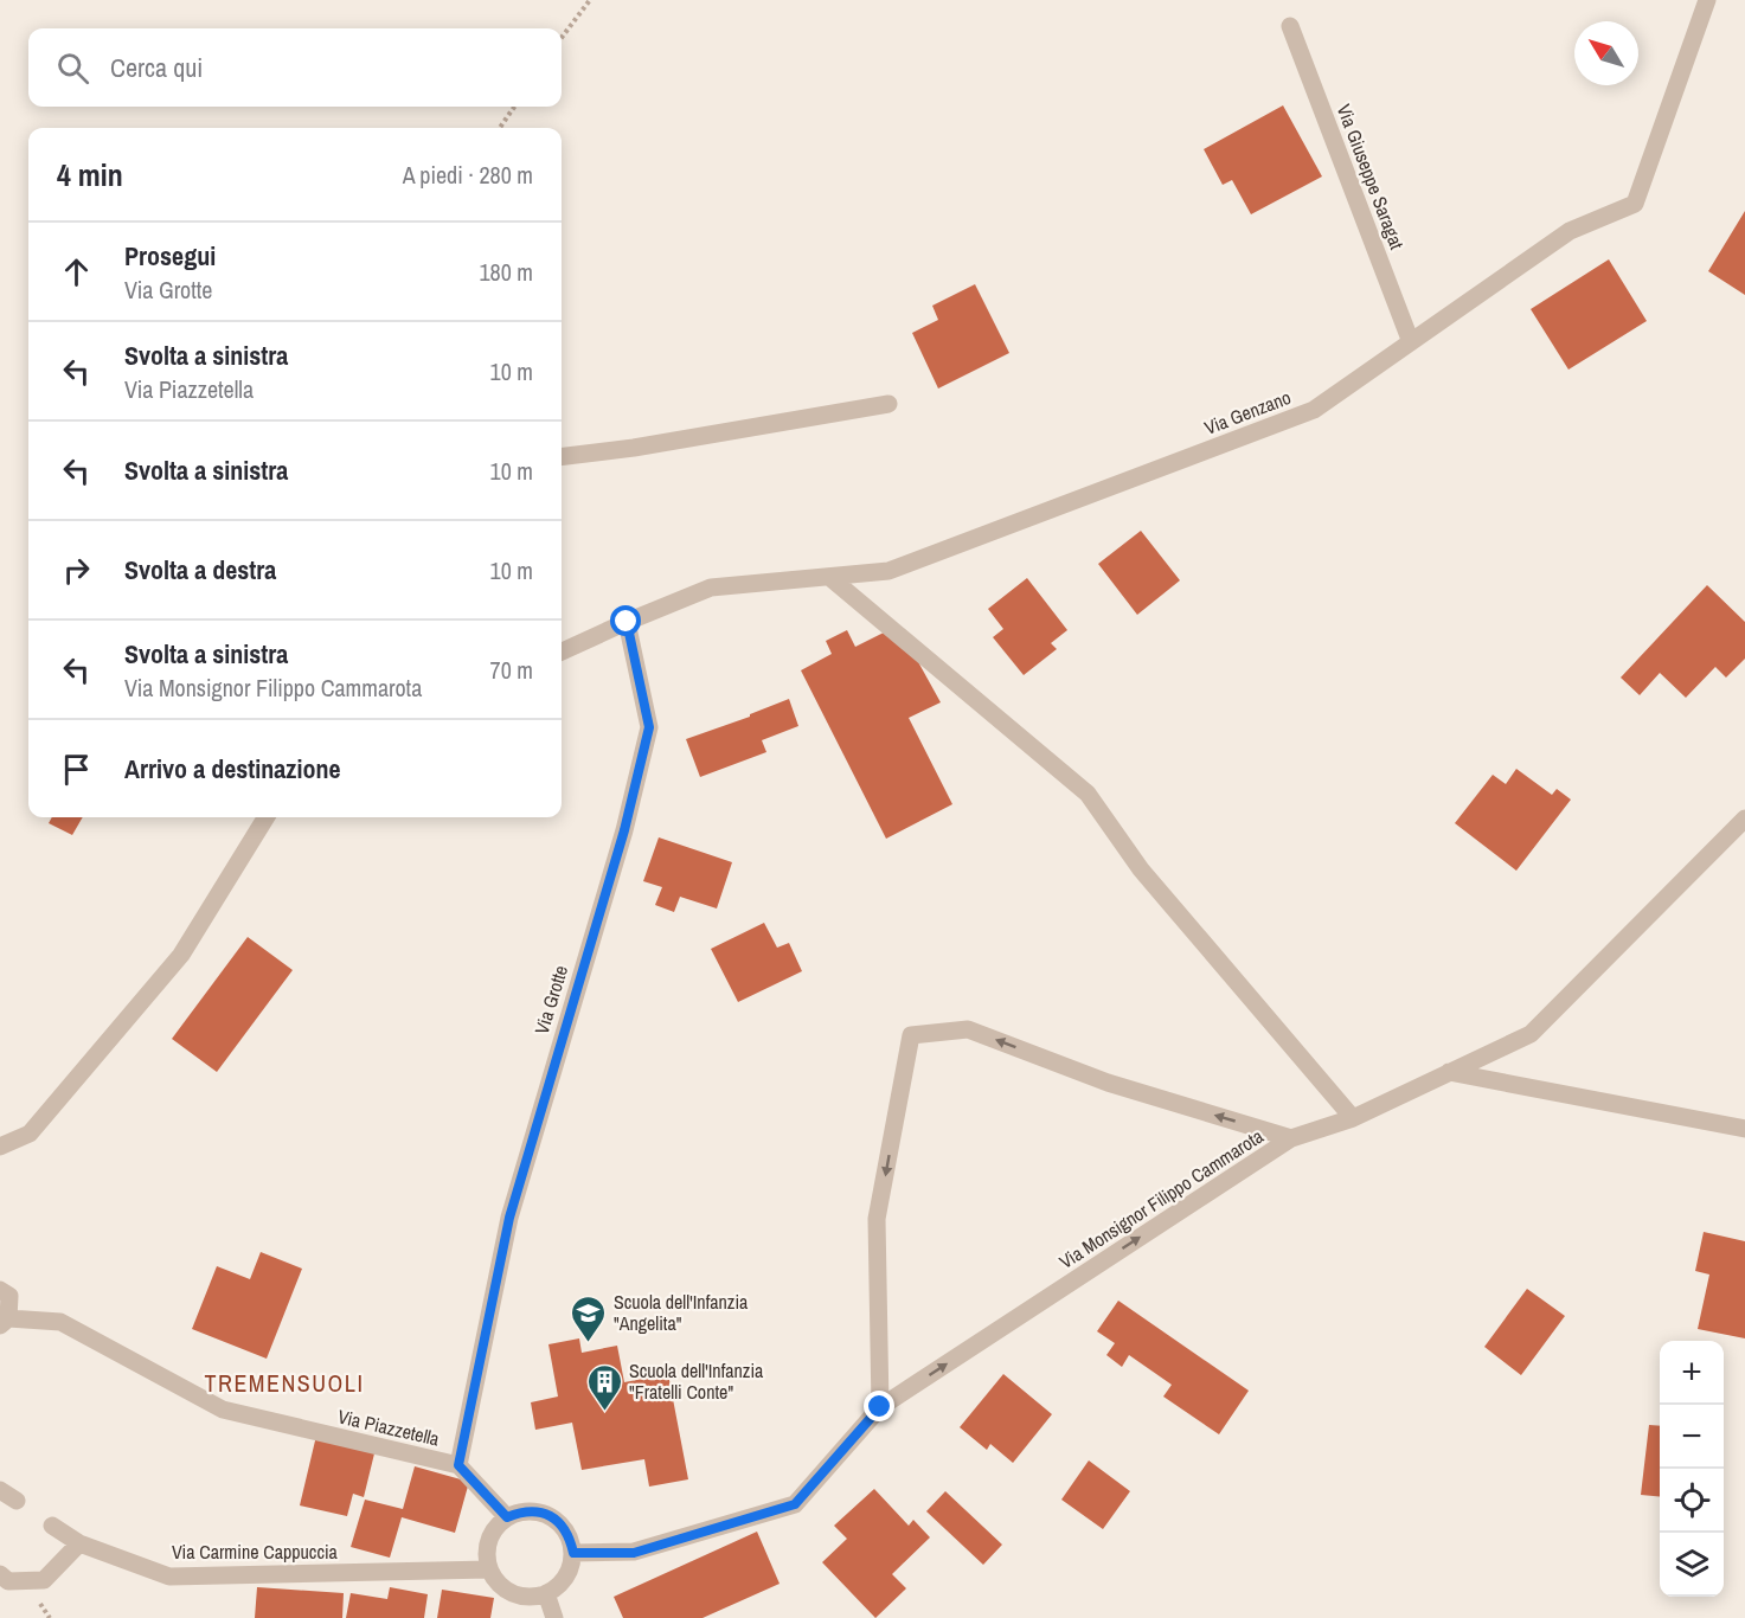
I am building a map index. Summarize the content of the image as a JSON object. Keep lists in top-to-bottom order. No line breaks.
{"streets":{"street":["Via Giuseppe Saragat","Via Genzano","Via Grotte","Via Monsignor Filippo Cammarota","Via Piazzetella","Via Carmine Cappuccia"]},"crossings":[["Via Giuseppe Saragat","Via Genzano"],["Via Genzano","Via Grotte"],["Via Grotte","Via Piazzetella"],["Via Monsignor Filippo Cammarota","Via Piazzetella"],["Via Monsignor Filippo Cammarota","Via Carmine Cappuccia"],["Via Piazzetella","Via Carmine Cappuccia"]],"districts":["TREMENSUOLI"],"places":{"school or university":["Scuola dell'Infanzia \"Angelita\""],"building":["Scuola dell'Infanzia \"Fratelli Conte\""]},"north":"top left","page":{"search":"Cerca qui","heading":["4 min","A piedi · 280 m"],"list":[["Prosegui","Via Grotte","180 m"],["Svolta a sinistra","Via Piazzetella","10 m"],["Svolta a sinistra","10 m"],["Svolta a destra","10 m"],["Svolta a sinistra","Via Monsignor Filippo Cammarota","70 m"],"Arrivo a destinazione"],"map_buttons":["+","−"]}}
